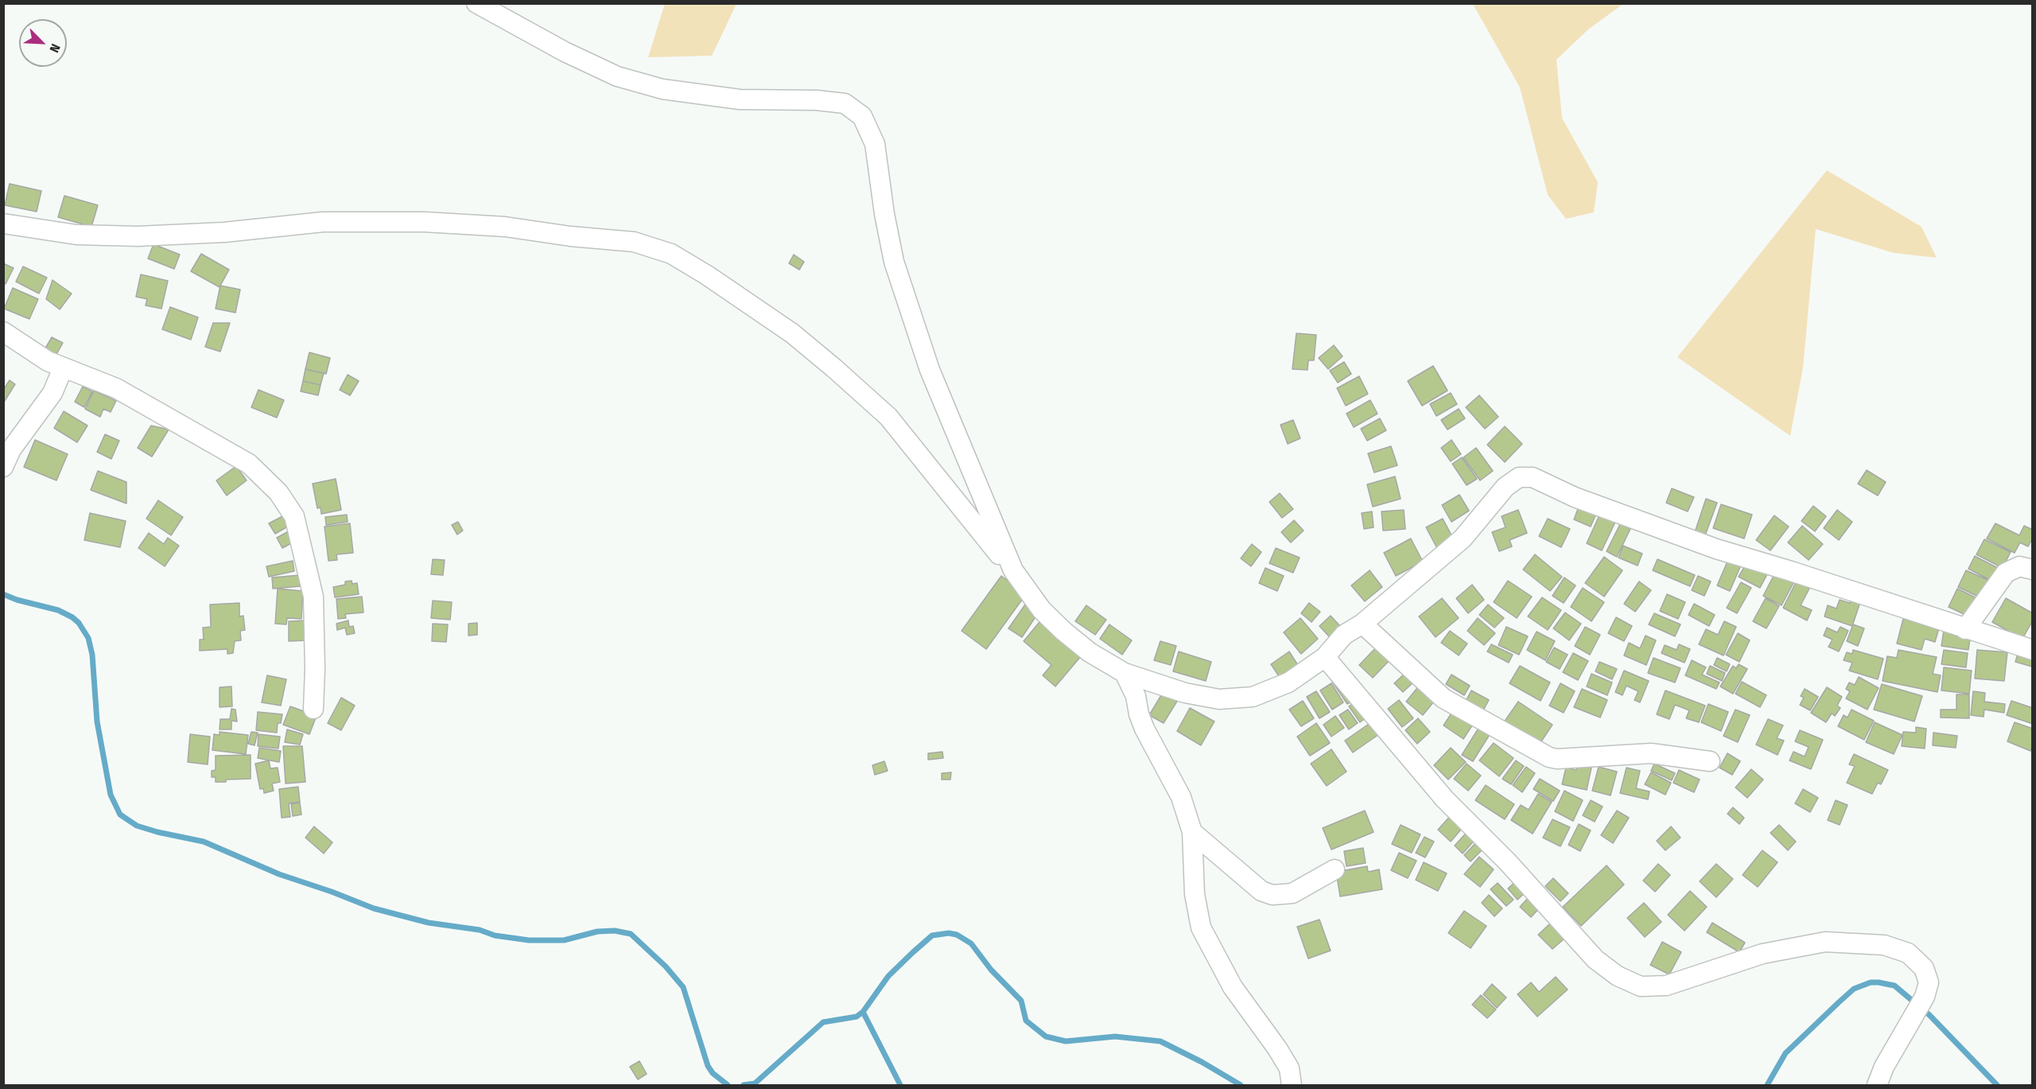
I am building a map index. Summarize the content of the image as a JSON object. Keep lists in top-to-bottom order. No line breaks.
{"north":"bottom right"}
